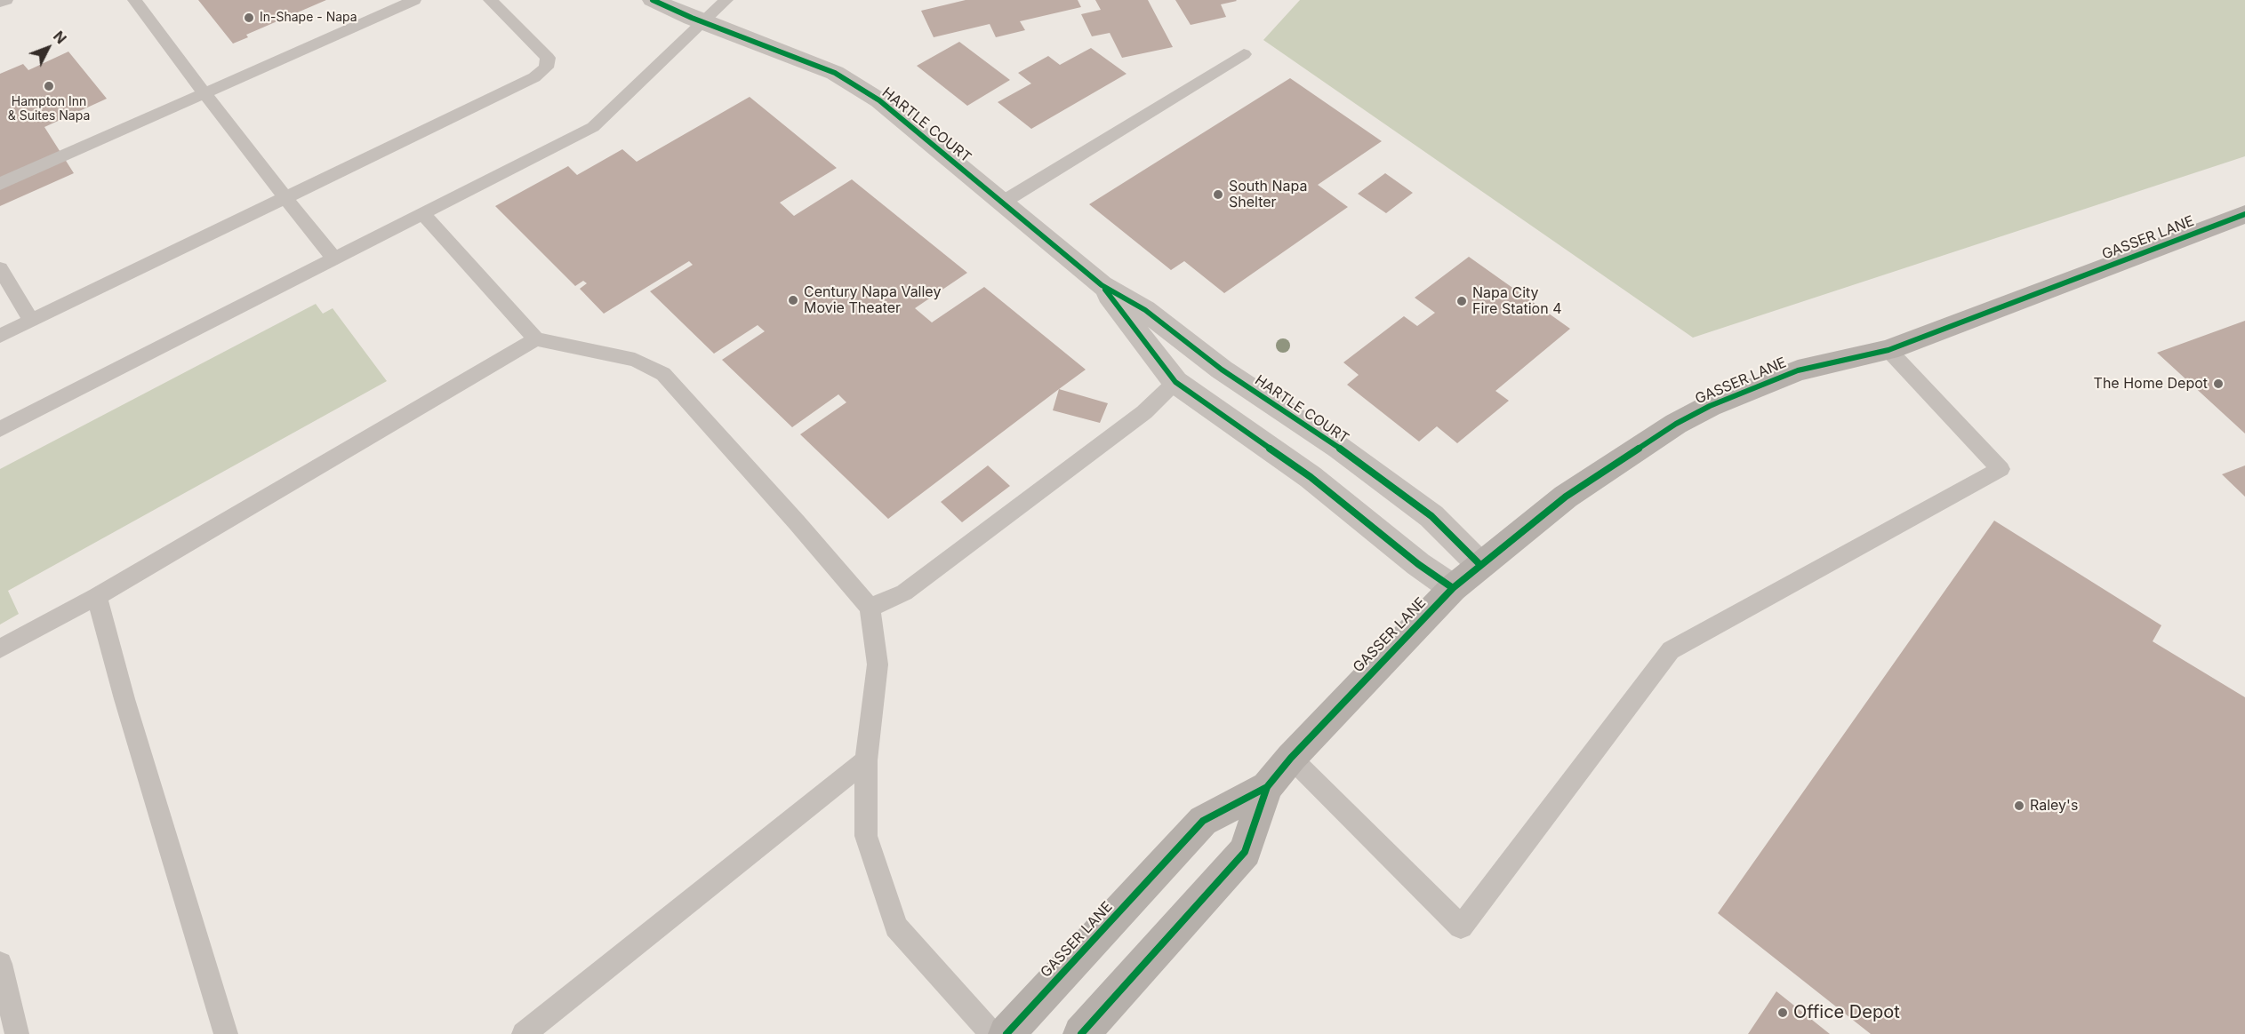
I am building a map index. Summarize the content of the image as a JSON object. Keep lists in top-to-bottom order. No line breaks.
{"streets":{"street":["HARTLE COURT","GASSER LANE"]},"crossings":[["HARTLE COURT","GASSER LANE"]],"places":["In-Shape - Napa","Hampton Inn & Suites Napa","South Napa Shelter","Century Napa Valley Movie Theater","Napa City Fire Station 4","The Home Depot","Raley's","Office Depot"],"north":"top right"}
